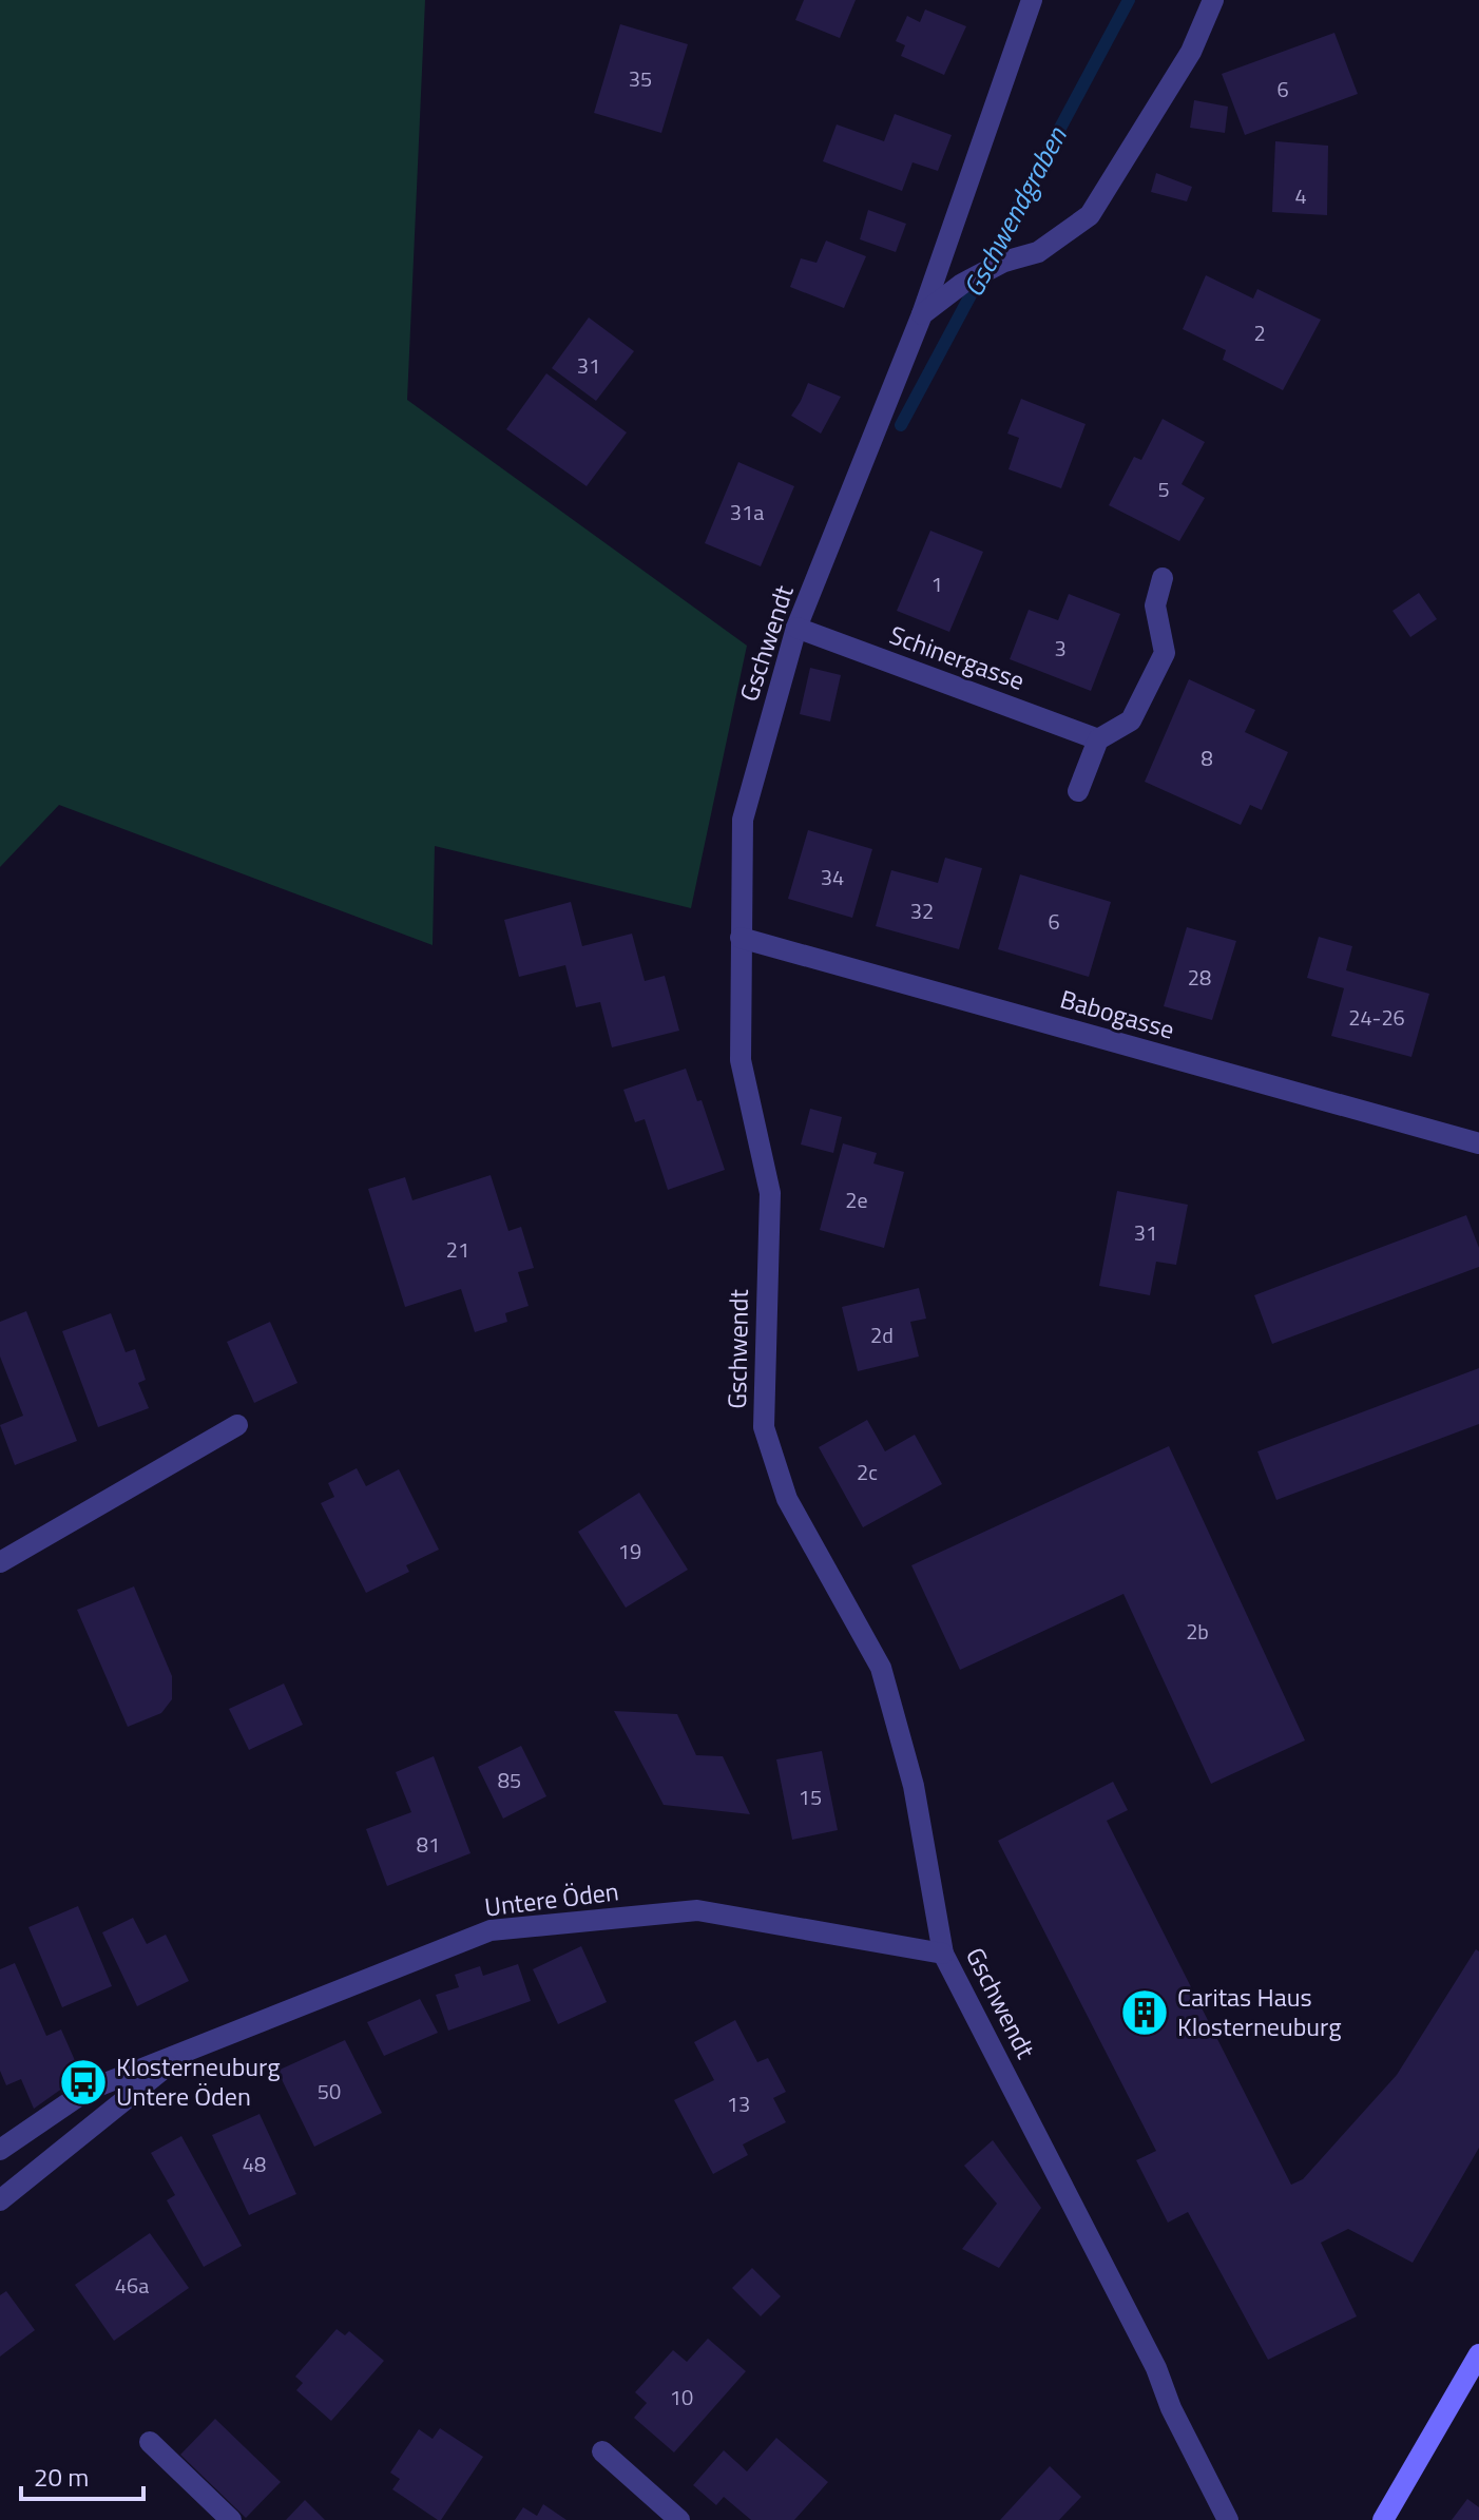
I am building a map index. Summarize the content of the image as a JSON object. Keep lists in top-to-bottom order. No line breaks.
{"streets":{"street":["Gschwendt","Schinergasse","Babogasse","Untere Öden"]},"crossings":[["Gschwendt","Schinergasse"],["Gschwendt","Babogasse"],["Gschwendt","Untere Öden"]],"water":["Gschwendgraben"],"places":{"building":["Caritas Haus Klosterneuburg"],"bus stop":["Klosterneuburg Untere Öden"]},"house_numbers":["35","6","4","2","31","5","31a","1","3","8","34","32","6","28","24-26","2e","31","21","2d","2c","19","2b","85","15","81","50","13","48","46a","10"],"scale_bar":"20 m"}
